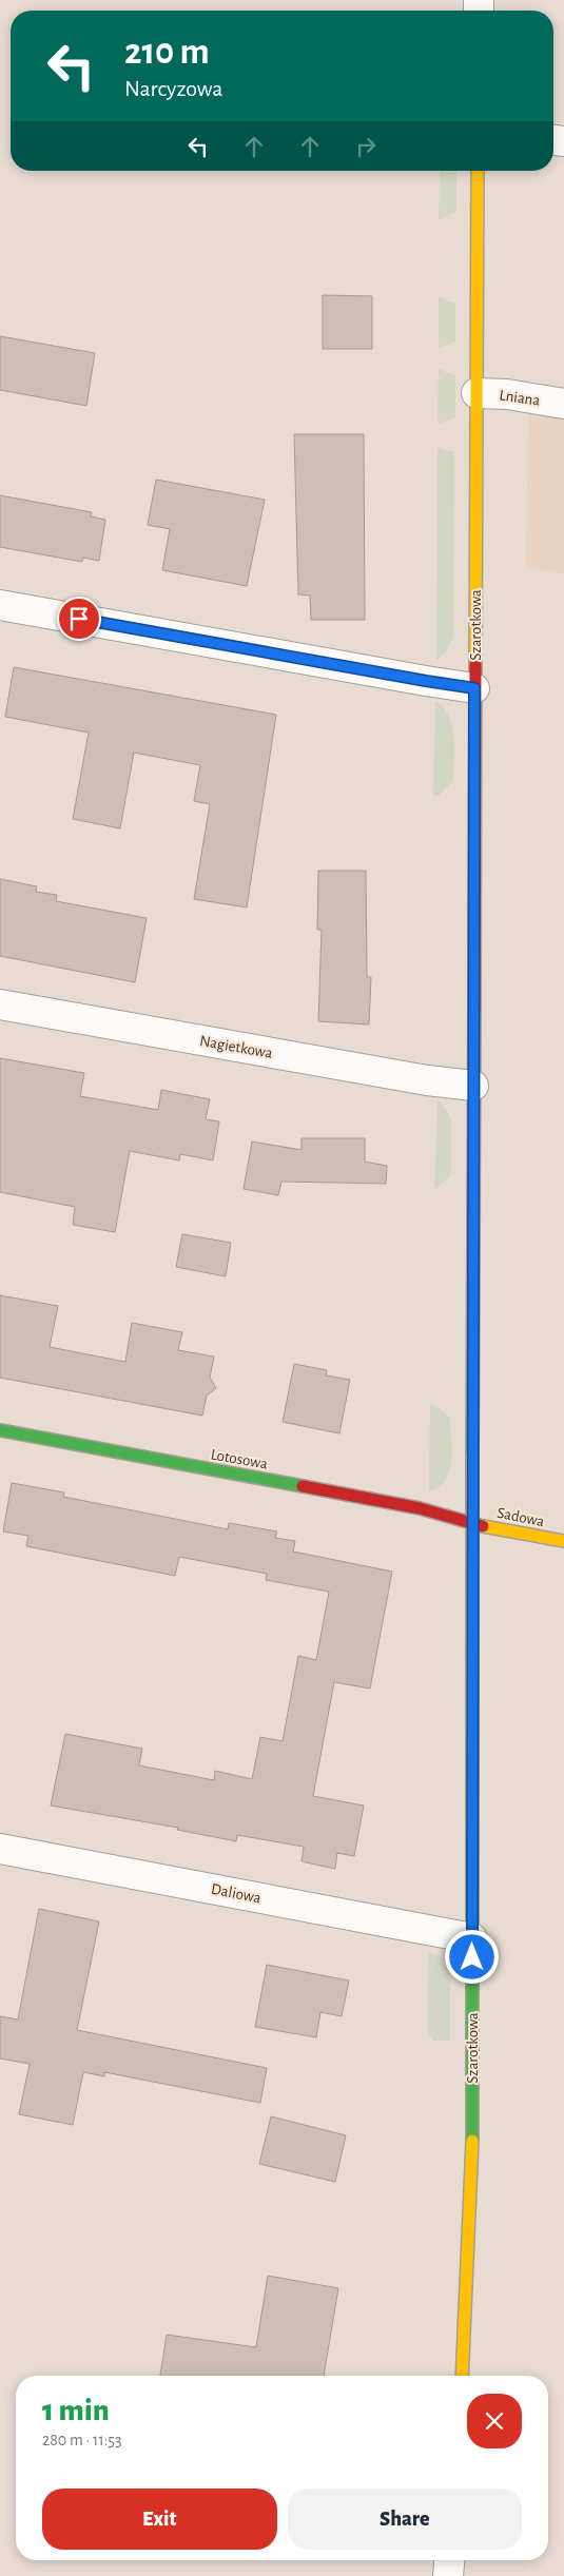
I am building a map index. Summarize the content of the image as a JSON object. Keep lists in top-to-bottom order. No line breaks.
{"streets":{"street":["Lniana","Szarotkowa","Nagietkowa","Lotosowa","Sadowa","Daliowa"]},"crossings":[["Lniana","Szarotkowa"],["Szarotkowa","Nagietkowa"],["Szarotkowa","Lotosowa"],["Szarotkowa","Sadowa"],["Szarotkowa","Daliowa"],["Lotosowa","Sadowa"]],"page":{"turn":["210 m","Narcyzowa"],"heading":["1 min","280 m · 11:53"],"buttons":["Exit","Share"]}}
